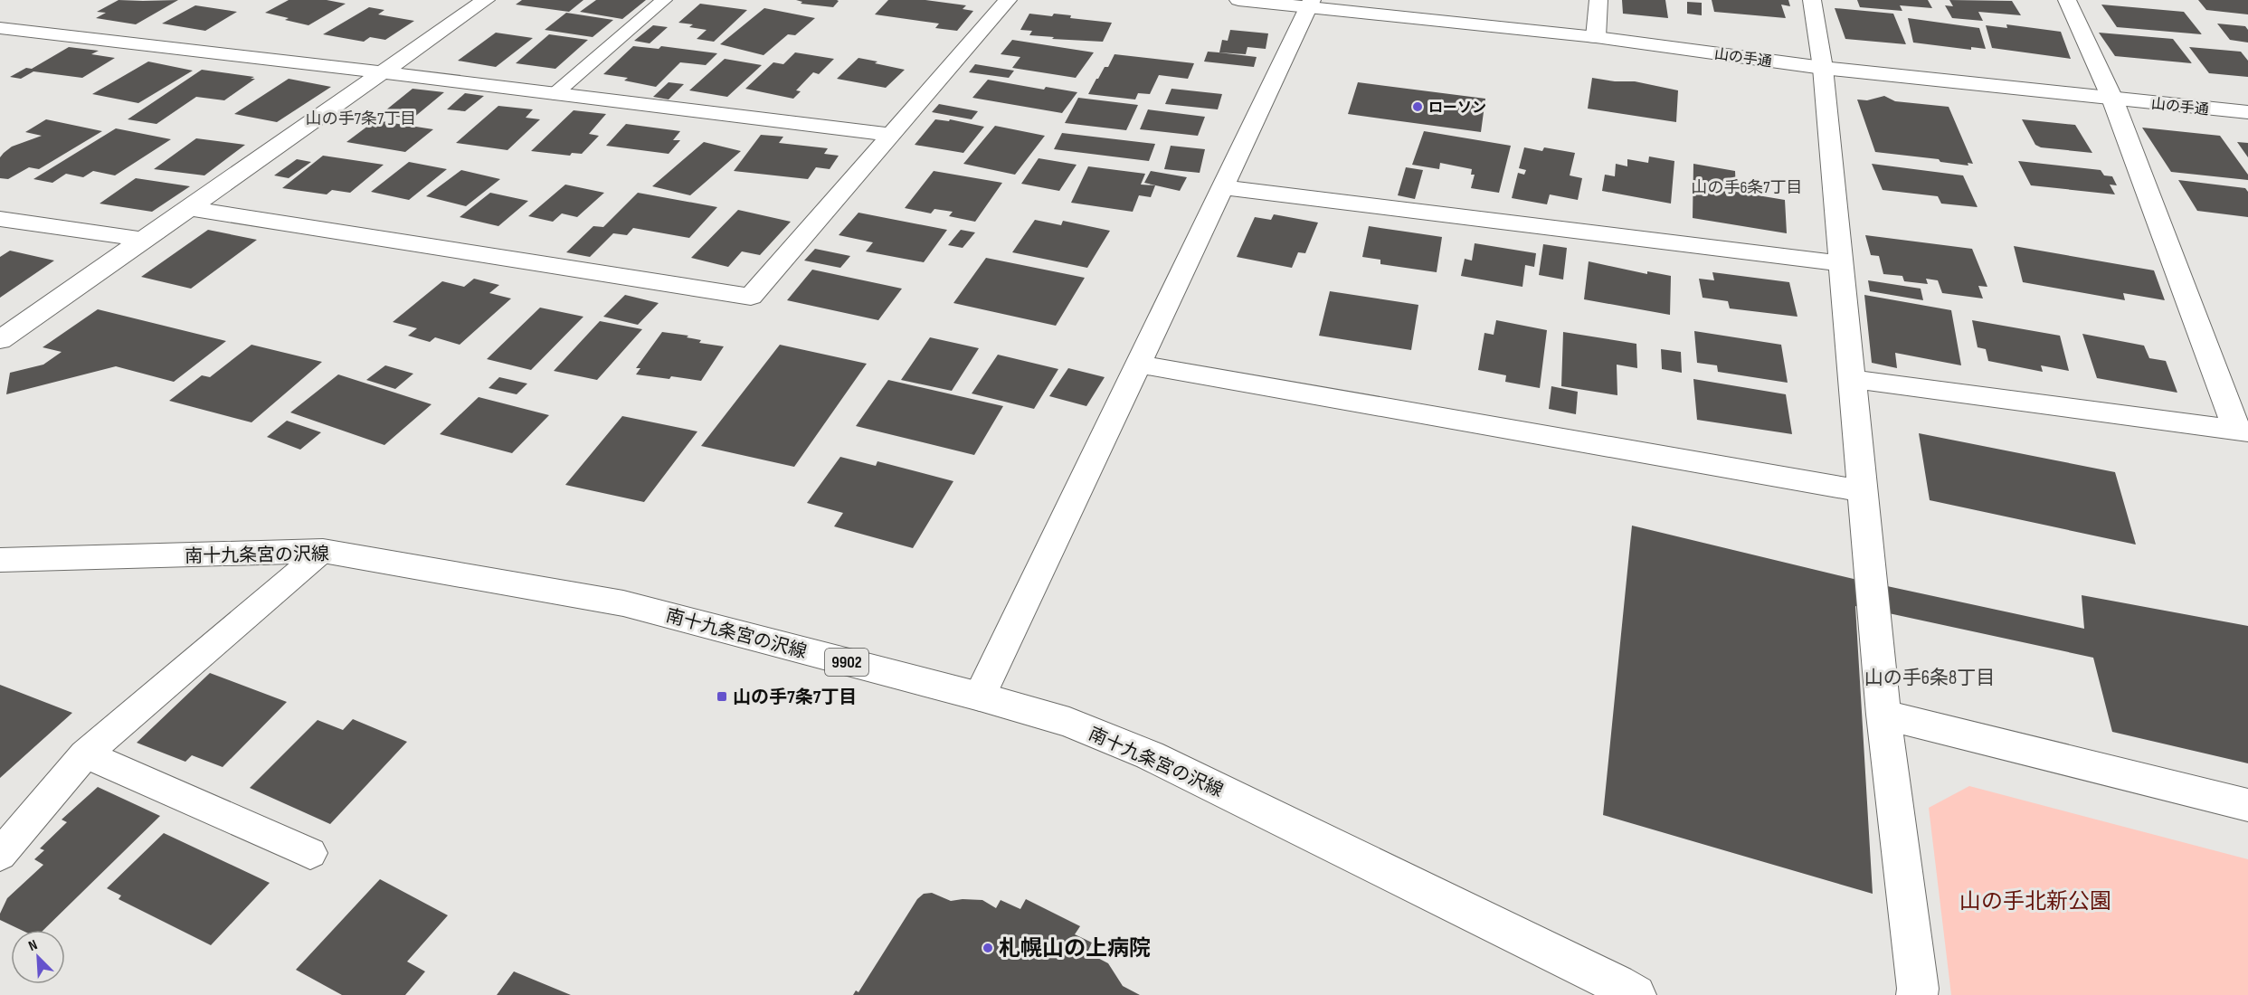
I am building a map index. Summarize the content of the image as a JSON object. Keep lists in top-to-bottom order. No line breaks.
{"streets":{"street":["山の手通","南十九条宮の沢線","9902"]},"districts":["山の手7条7丁目","山の手6条7丁目","山の手6条8丁目"],"parks":["山の手北新公園"],"places":{"other":["ローソン","札幌山の上病院"],"transit":["山の手7条7丁目"]},"north":"top left"}
